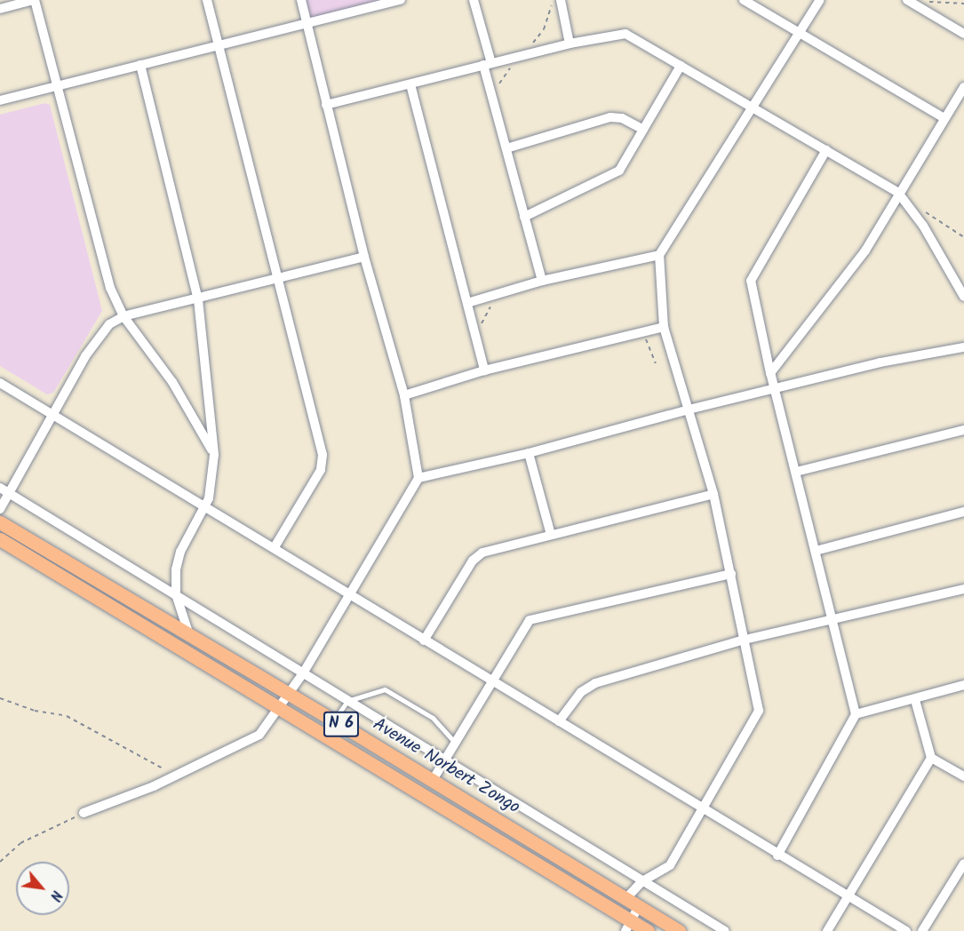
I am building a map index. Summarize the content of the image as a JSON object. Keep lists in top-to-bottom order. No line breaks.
{"streets":{"main road":["N 6","Avenue Norbert Zongo"]},"north":"bottom right"}
